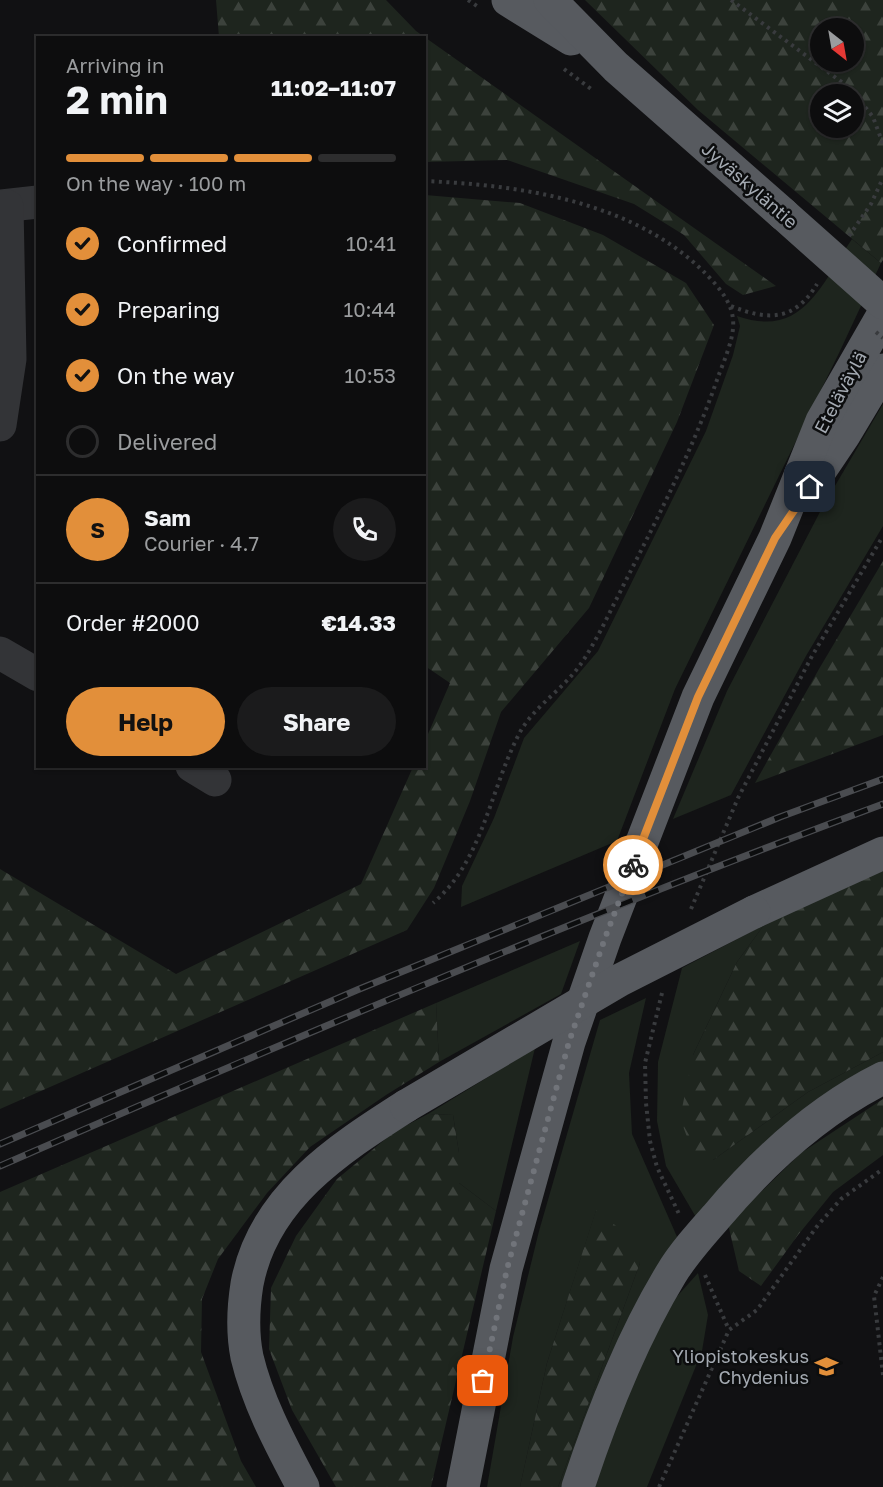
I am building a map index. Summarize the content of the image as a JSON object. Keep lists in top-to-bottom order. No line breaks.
{"streets":{"highway":["Jyväskyläntie","Eteläväylä"]},"places":{"school or university":["Yliopistokeskus Chydenius"]},"north":"bottom right","page":{"heading":["2 min","Arriving in","11:02–11:07"],"panel":["Sam","Courier · 4.7","Order #2000","€14.33"],"bar":"On the way · 100 m","list":[["Confirmed","10:41"],["Preparing","10:44"],["On the way","10:53"],"Delivered"],"round":"S","buttons":["Help","Share"]}}
